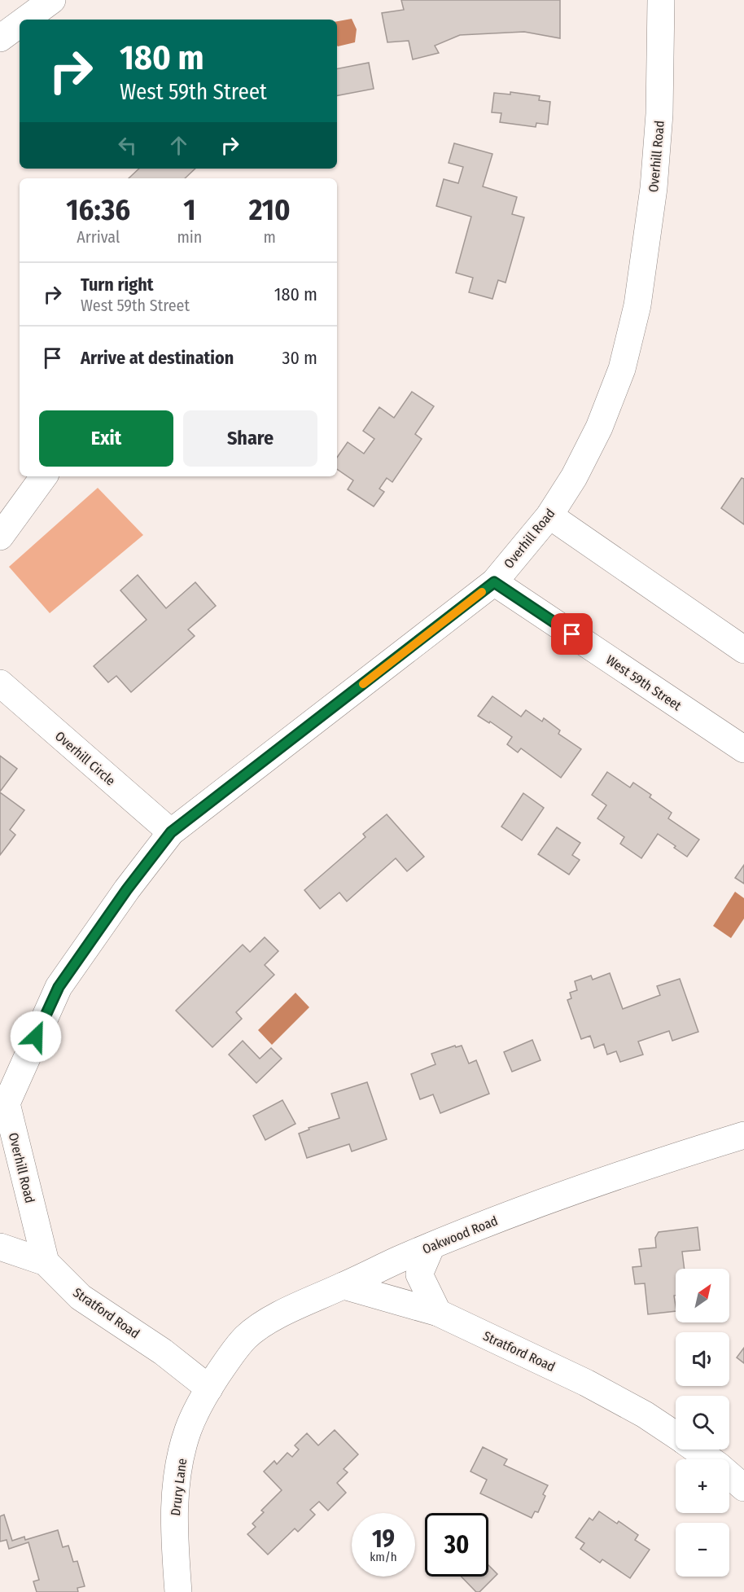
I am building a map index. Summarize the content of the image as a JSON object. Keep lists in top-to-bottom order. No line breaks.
{"streets":{"street":["Overhill Road","West 59th Street","Overhill Circle","Oakwood Road","Stratford Road","Drury Lane"]},"crossings":[["Overhill Road","West 59th Street"],["Overhill Road","Overhill Circle"],["Overhill Road","Stratford Road"],["Oakwood Road","Stratford Road"],["Oakwood Road","Drury Lane"],["Stratford Road","Drury Lane"]],"north":"top right","page":{"turn":["180 m","West 59th Street"],"eta":["16:36","Arrival","1","min","210","m"],"list":[{"name":"Turn right","note":"West 59th Street","value":"180 m"},{"name":"Arrive at destination","value":"30 m"}],"buttons":["Exit","Share"],"map_buttons":["+","−"],"speed":"19 km/h","limit":"30"}}
